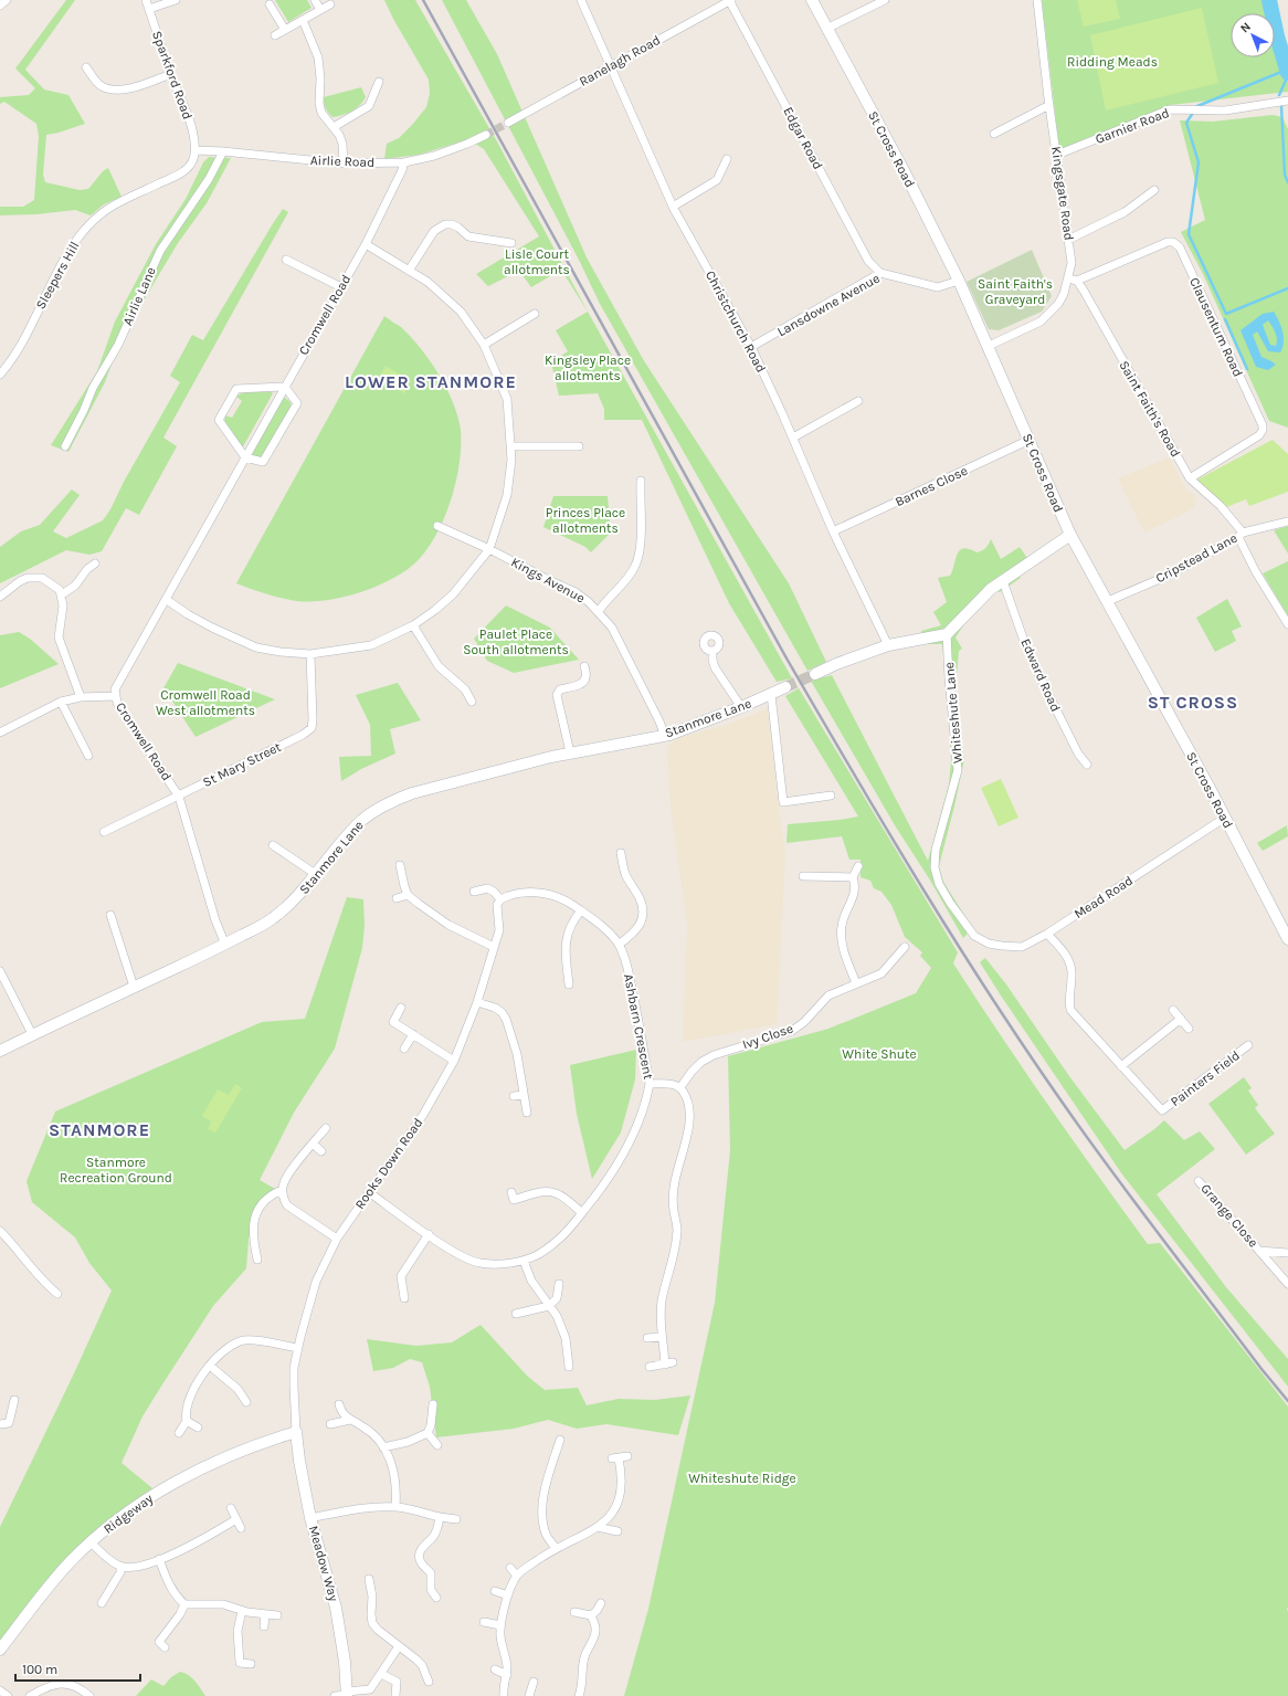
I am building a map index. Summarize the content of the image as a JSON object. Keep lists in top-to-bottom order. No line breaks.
{"streets":{"street":["Ranelagh Road","Sparkford Road","Garnier Road","Edgar Road","St Cross Road","Airlie Road","Kingsgate Road","Sleepers Hill","Airlie Lane","Lansdowne Avenue","Cromwell Road","Christchurch Road","Clausentum Road","Saint Faith's Road","Barnes Close","Cripstead Lane","Kings Avenue","Edward Road","Whiteshute Lane","Stanmore Lane","St Mary Street","Mead Road","Ashbarn Crescent","Ivy Close","Painters Field","Rooks Down Road","Grange Close","Ridgeway","Meadow Way"]},"crossings":[["Ranelagh Road","Edgar Road"],["Ranelagh Road","Christchurch Road"],["Sparkford Road","Airlie Road"],["Sparkford Road","Sleepers Hill"],["Garnier Road","Kingsgate Road"],["Edgar Road","Lansdowne Avenue"],["St Cross Road","Kingsgate Road"],["St Cross Road","Lansdowne Avenue"],["St Cross Road","Barnes Close"],["St Cross Road","Cripstead Lane"],["St Cross Road","Mead Road"],["Airlie Road","Sleepers Hill"],["Airlie Road","Airlie Lane"],["Airlie Road","Cromwell Road"],["Lansdowne Avenue","Christchurch Road"],["Cromwell Road","Stanmore Lane"],["Cromwell Road","St Mary Street"],["Christchurch Road","Barnes Close"],["Clausentum Road","Saint Faith's Road"],["Saint Faith's Road","Cripstead Lane"],["Kings Avenue","Stanmore Lane"],["Whiteshute Lane","Mead Road"],["Ashbarn Crescent","Rooks Down Road"],["Rooks Down Road","Ridgeway"],["Rooks Down Road","Meadow Way"],["Ridgeway","Meadow Way"]],"districts":["LOWER STANMORE","ST CROSS","STANMORE"],"parks":["Ridding Meads","Lisle Court allotments","Saint Faith's Graveyard","Kingsley Place allotments","Princes Place allotments","Paulet Place South allotments","Cromwell Road West allotments","White Shute","Stanmore Recreation Ground","Whiteshute Ridge"],"scale_bar":"100 m","north":"top left"}
